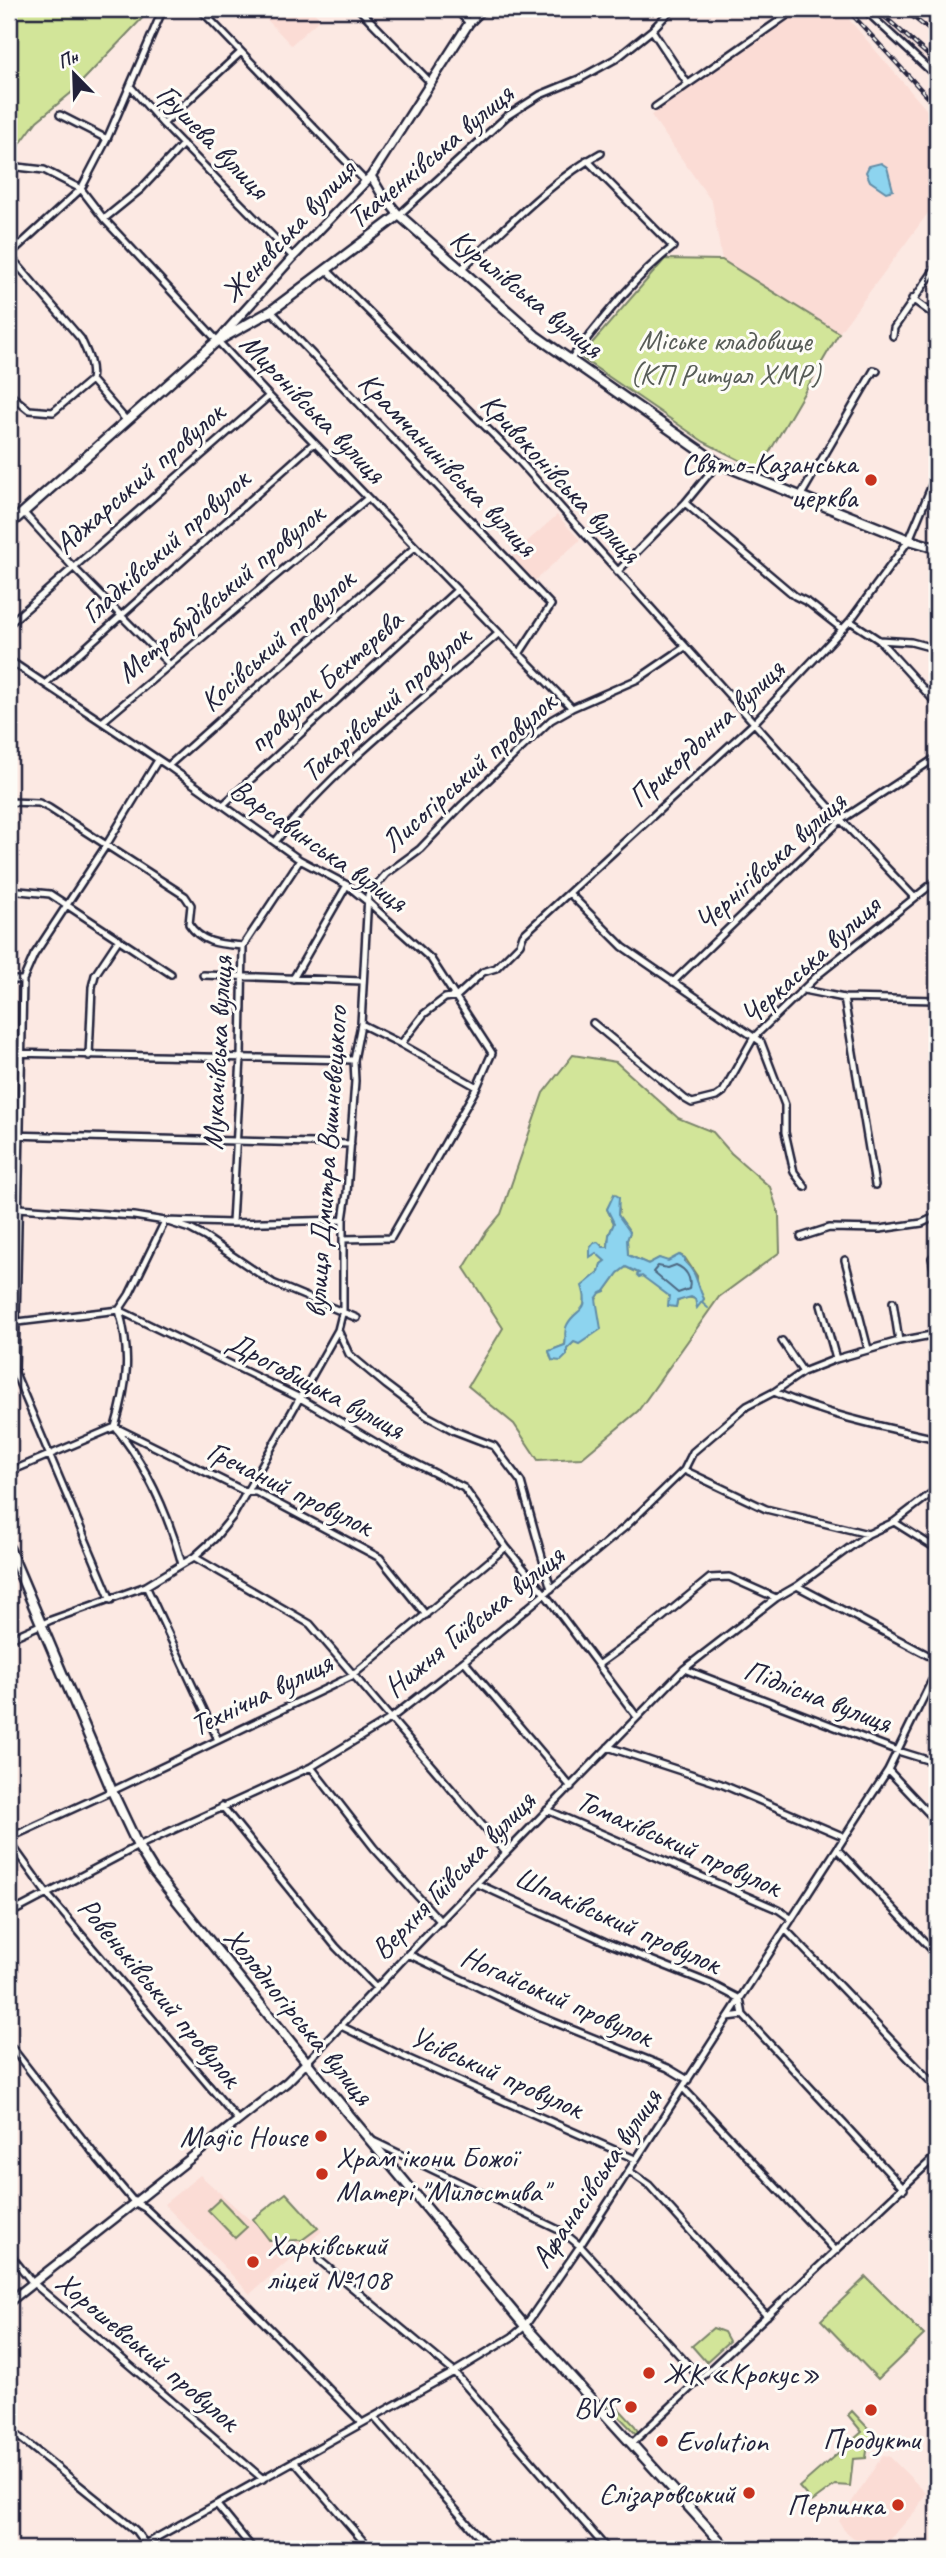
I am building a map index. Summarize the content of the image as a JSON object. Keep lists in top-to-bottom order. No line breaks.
{"streets":{"main road":["Ткаченківська вулиця","Женевська вулиця","Курилівська вулиця","Холодногірська вулиця"],"street":["Грушева вулиця","Миронівська вулиця","Крамчанинівська вулиця","Аджарський провулок","Кривоконівська вулиця","Гладківський провулок","Метробудівський провулок","Косівський провулок","провулок Бехтерєва","Токарівський провулок","Прикордонна вулиця","Лисогірський провулок","Варсавинська вулиця","Чернігівська вулиця","Черкаська вулиця","Мукачівська вулиця","вулиця Дмитра Вишневецького","Дрогобицька вулиця","Гречаний провулок","Нижня Гиївська вулиця","Технічна вулиця","Підлісна вулиця","Томахівський провулок","Верхня Гиївська вулиця","Шпаківський провулок","Ровеньківський провулок","Ногайський провулок","Усівський провулок","Афанасівська вулиця","Хорошевський провулок"]},"crossings":[["Грушева вулиця","Женевська вулиця"],["Ткаченківська вулиця","Женевська вулиця"],["Ткаченківська вулиця","Курилівська вулиця"],["Ткаченківська вулиця","Миронівська вулиця"],["Ткаченківська вулиця","Крамчанинівська вулиця"],["Ткаченківська вулиця","Кривоконівська вулиця"],["Женевська вулиця","Курилівська вулиця"],["Женевська вулиця","Миронівська вулиця"],["Курилівська вулиця","Прикордонна вулиця"],["Миронівська вулиця","Крамчанинівська вулиця"],["Миронівська вулиця","Аджарський провулок"],["Миронівська вулиця","Гладківський провулок"],["Миронівська вулиця","Метробудівський провулок"],["Миронівська вулиця","Косівський провулок"],["Миронівська вулиця","провулок Бехтерєва"],["Миронівська вулиця","Токарівський провулок"],["Миронівська вулиця","Лисогірський провулок"],["Кривоконівська вулиця","Прикордонна вулиця"],["Кривоконівська вулиця","Лисогірський провулок"],["Кривоконівська вулиця","Чернігівська вулиця"],["Кривоконівська вулиця","Черкаська вулиця"],["Гладківський провулок","Варсавинська вулиця"],["Метробудівський провулок","Варсавинська вулиця"],["Косівський провулок","Варсавинська вулиця"],["провулок Бехтерєва","Варсавинська вулиця"],["Токарівський провулок","Варсавинська вулиця"],["Прикордонна вулиця","Варсавинська вулиця"],["Лисогірський провулок","Варсавинська вулиця"],["Лисогірський провулок","вулиця Дмитра Вишневецького"],["Варсавинська вулиця","Мукачівська вулиця"],["Варсавинська вулиця","вулиця Дмитра Вишневецького"],["вулиця Дмитра Вишневецького","Дрогобицька вулиця"],["вулиця Дмитра Вишневецького","Гречаний провулок"],["вулиця Дмитра Вишневецького","Холодногірська вулиця"],["Дрогобицька вулиця","Нижня Гиївська вулиця"],["Дрогобицька вулиця","Технічна вулиця"],["Дрогобицька вулиця","Верхня Гиївська вулиця"],["Гречаний провулок","Технічна вулиця"],["Нижня Гиївська вулиця","Ровеньківський провулок"],["Нижня Гиївська вулиця","Холодногірська вулиця"],["Технічна вулиця","Ровеньківський провулок"],["Технічна вулиця","Холодногірська вулиця"],["Підлісна вулиця","Верхня Гиївська вулиця"],["Підлісна вулиця","Афанасівська вулиця"],["Томахівський провулок","Верхня Гиївська вулиця"],["Томахівський провулок","Афанасівська вулиця"],["Верхня Гиївська вулиця","Шпаківський провулок"],["Верхня Гиївська вулиця","Ровеньківський провулок"],["Верхня Гиївська вулиця","Ногайський провулок"],["Верхня Гиївська вулиця","Холодногірська вулиця"],["Верхня Гиївська вулиця","Усівський провулок"],["Верхня Гиївська вулиця","Хорошевський провулок"],["Шпаківський провулок","Афанасівська вулиця"],["Ногайський провулок","Афанасівська вулиця"],["Холодногірська вулиця","Афанасівська вулиця"],["Усівський провулок","Афанасівська вулиця"],["Афанасівська вулиця","Хорошевський провулок"]],"parks":["Міське кладовище (КП Ритуал ХМР)"],"places":["Свято-Казанська церква","Magic House","Храм ікони Божої Матері \"Милостива\"","Харківський ліцей №108","ЖК «Крокус»","BVS","Продукти","Evolution","Єлізаровський","Перлинка"],"north":"top left"}
